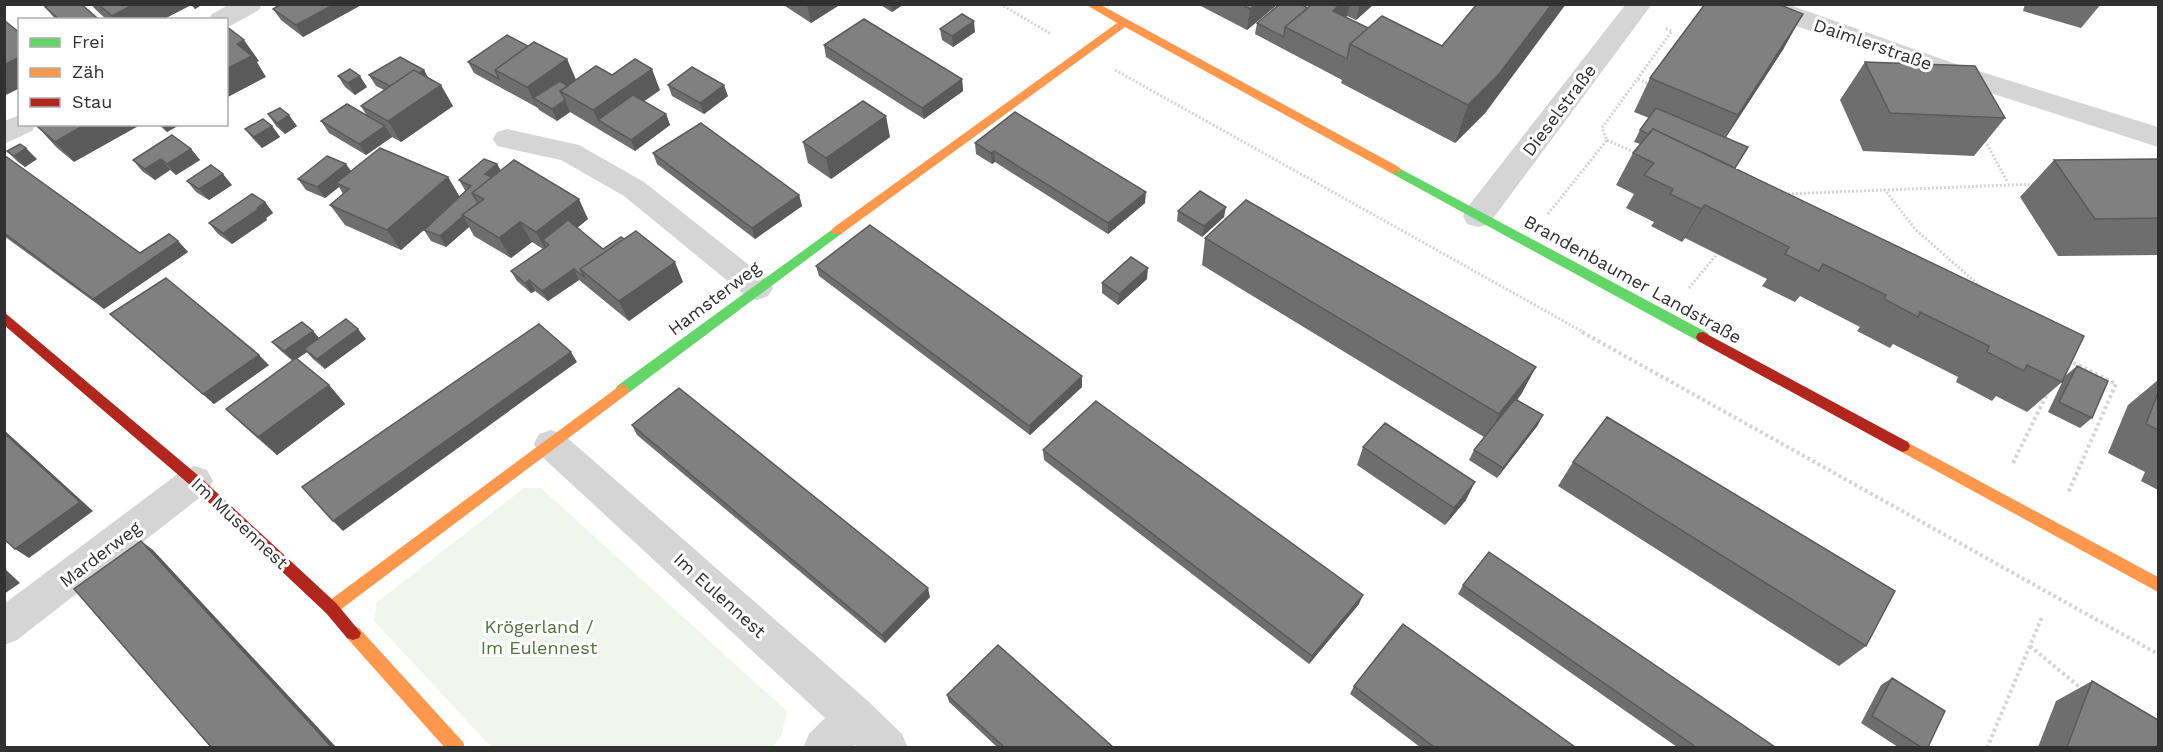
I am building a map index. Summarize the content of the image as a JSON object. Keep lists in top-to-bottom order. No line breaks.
{"streets":{"street":["Daimlerstraße","Dieselstraße","Brandenbaumer Landstraße","Hamsterweg","Im Musennest","Marderweg","Im Eulennest"]},"crossings":[["Dieselstraße","Brandenbaumer Landstraße"],["Brandenbaumer Landstraße","Hamsterweg"],["Hamsterweg","Im Musennest"],["Hamsterweg","Im Eulennest"],["Im Musennest","Marderweg"]],"parks":["Krögerland / Im Eulennest"],"legend":["Frei","Zäh","Stau"]}
